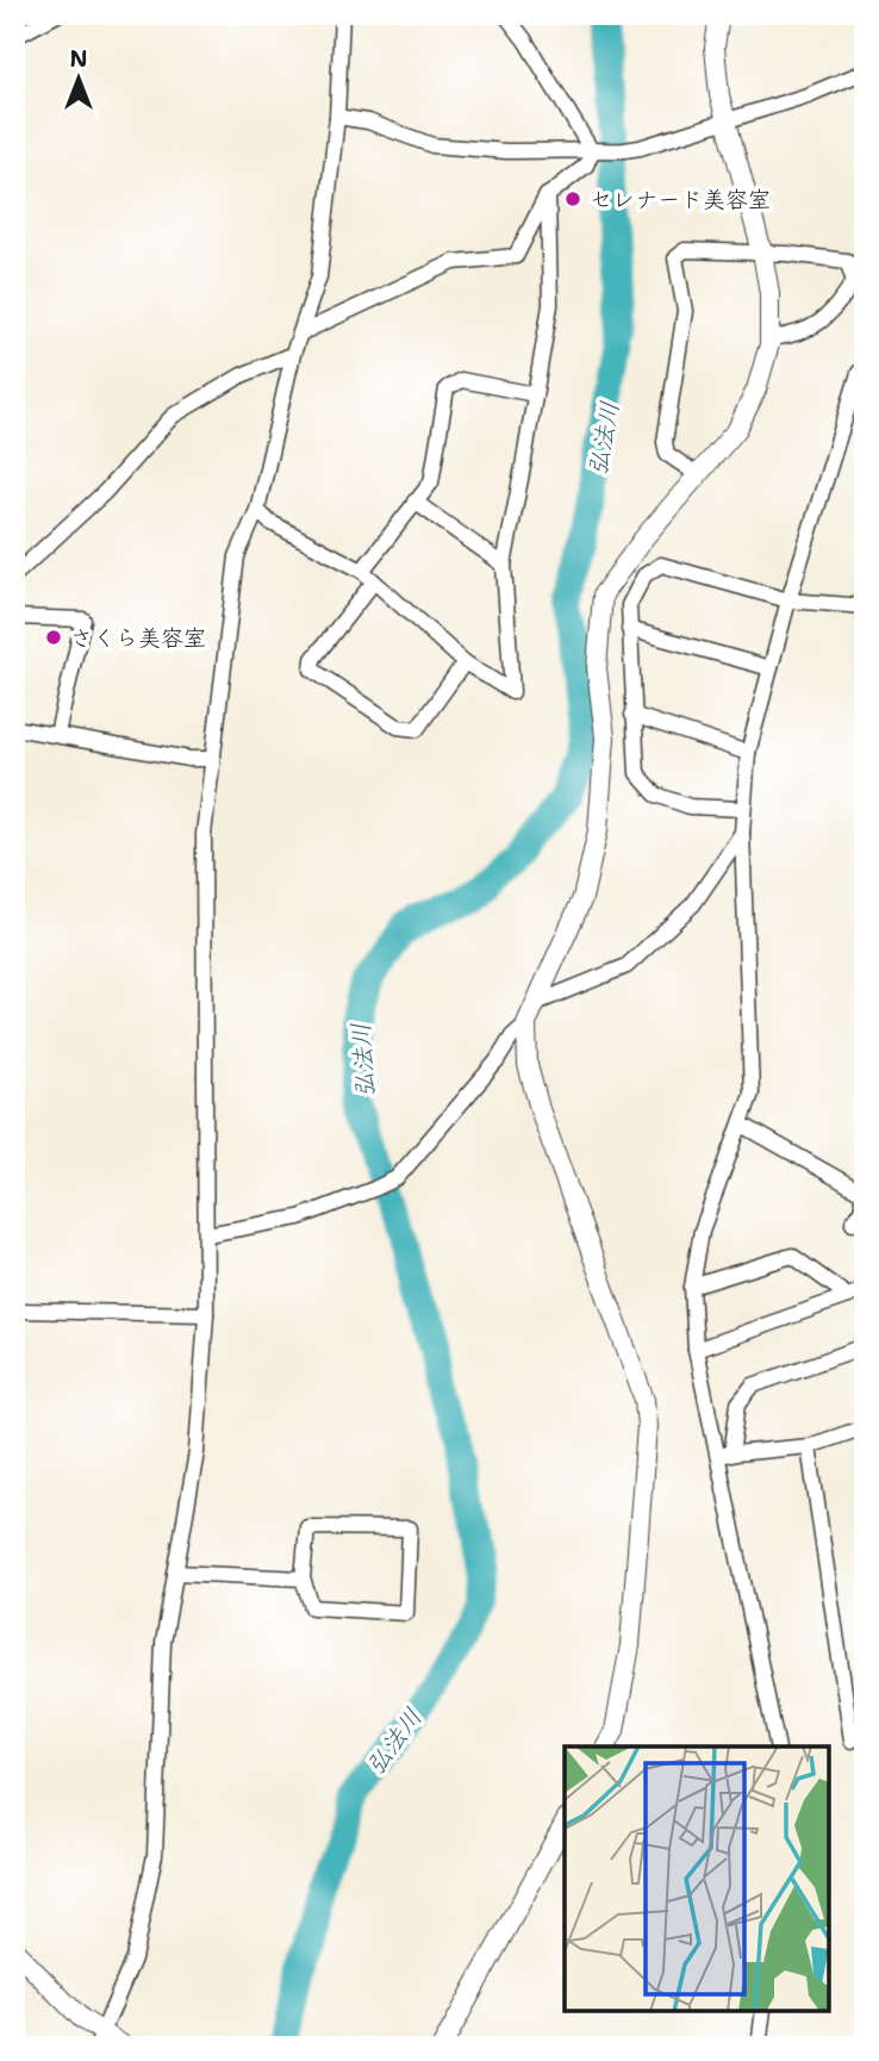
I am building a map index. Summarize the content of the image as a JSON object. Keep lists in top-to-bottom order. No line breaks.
{"water":["弘法川"],"places":["セレナード美容室","さくら美容室"],"north":"top"}
